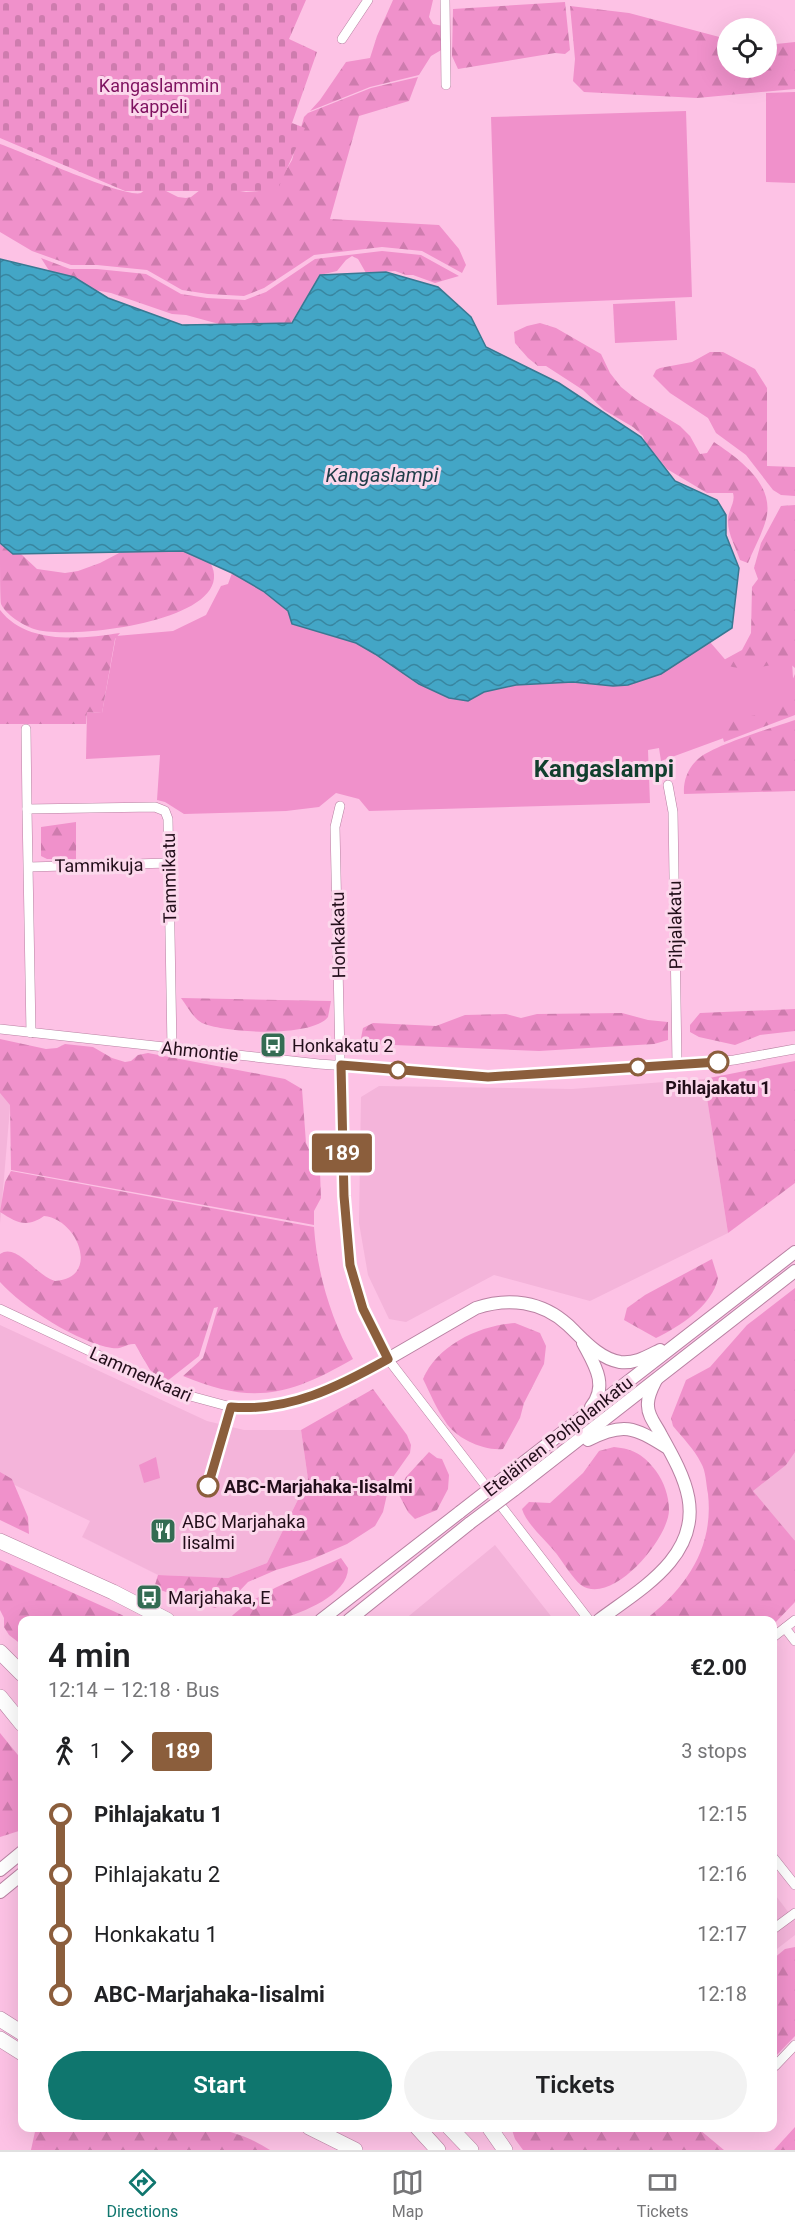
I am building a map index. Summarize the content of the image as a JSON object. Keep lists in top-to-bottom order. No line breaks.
{"streets":{"main road":["Eteläinen Pohjolankatu"],"street":["Tammikuja","Tammikatu","Pihjalakatu","Honkakatu","Ahmontie","Lammenkaari"]},"crossings":[["Tammikuja","Tammikatu"],["Tammikatu","Ahmontie"],["Pihjalakatu","Ahmontie"],["Honkakatu","Ahmontie"],["Honkakatu","Lammenkaari"]],"districts":["Kangaslampi"],"water":["Kangaslampi"],"parks":["Kangaslammin kappeli"],"places":{"bus stop":["Honkakatu 2","Marjahaka, E"],"other":["Pihlajakatu 1","ABC-Marjahaka-Iisalmi"],"restaurant":["ABC Marjahaka Iisalmi"]},"lines":["bus line 189"],"page":{"on_map":"189","heading":["4 min","12:14 – 12:18 · Bus","€2.00"],"legs":["1","189","3 stops"],"list":[{"name":"Pihlajakatu 1","value":"12:15"},{"name":"Pihlajakatu 2","value":"12:16"},{"name":"Honkakatu 1","value":"12:17"},{"name":"ABC-Marjahaka-Iisalmi","value":"12:18"}],"buttons":["Start","Tickets"],"tabs":["Directions","Map","Tickets"]}}
